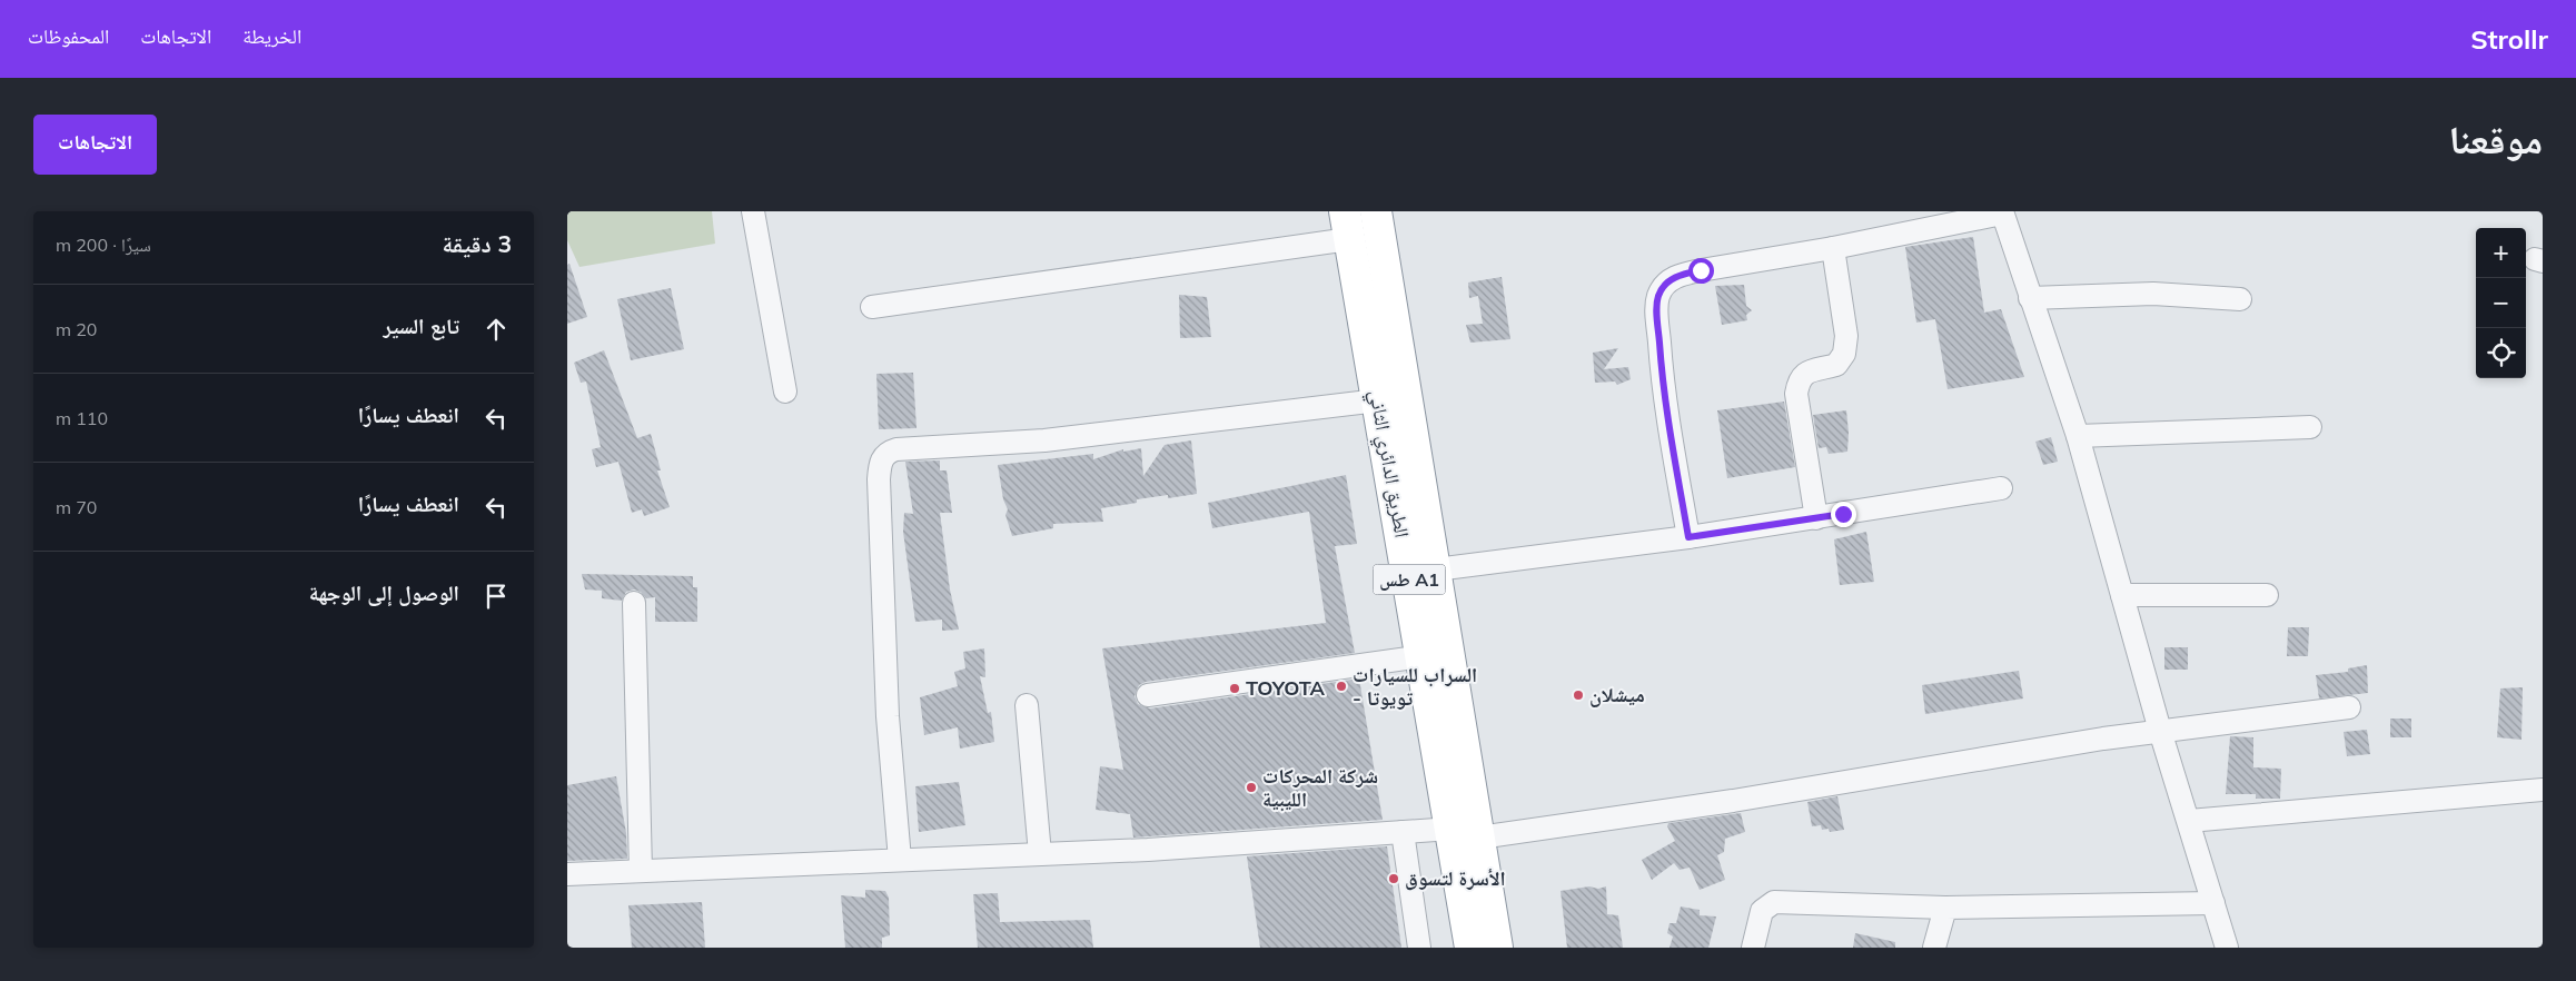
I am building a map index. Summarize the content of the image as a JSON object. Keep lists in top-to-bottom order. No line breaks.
{"streets":{"highway":["الطريق الدائري الثاني","طس A1"]},"places":["السراب للسيارات - تويوتا","TOYOTA","ميشلان","شركة المحركات الليبية","الأسرة لتسوق"],"page":{"header":"Strollr","nav":["الخريطة","الاتجاهات","المحفوظات"],"title":"موقعنا","buttons":"الاتجاهات","heading":["3 دقيقة","سيرًا · 200 m"],"map_buttons":["+","−"],"list":[["تابع السير","20 m"],["انعطف يسارًا","110 m"],["انعطف يسارًا","70 m"],"الوصول إلى الوجهة"]}}
